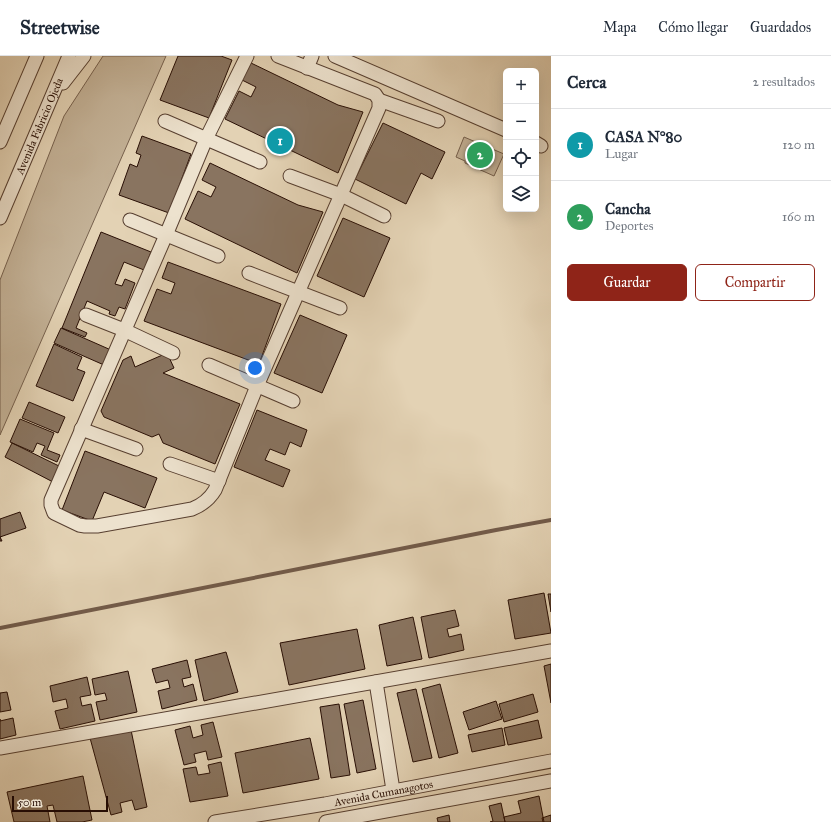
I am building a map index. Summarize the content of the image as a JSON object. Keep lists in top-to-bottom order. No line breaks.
{"streets":{"street":["Avenida Fabricio Ojeda","Avenida Cumanagotos"]},"scale_bar":"50 m","page":{"header":"Streetwise","nav":["Mapa","Cómo llegar","Guardados"],"heading":["Cerca","2 resultados"],"map_buttons":["+","−"],"list":[{"mark":"1","name":"CASA N°80","note":"Lugar","value":"120 m"},{"mark":"2","name":"Cancha","note":"Deportes","value":"160 m"}],"pins":["1","2"],"buttons":["Guardar","Compartir"],"scale":"50 m"}}
